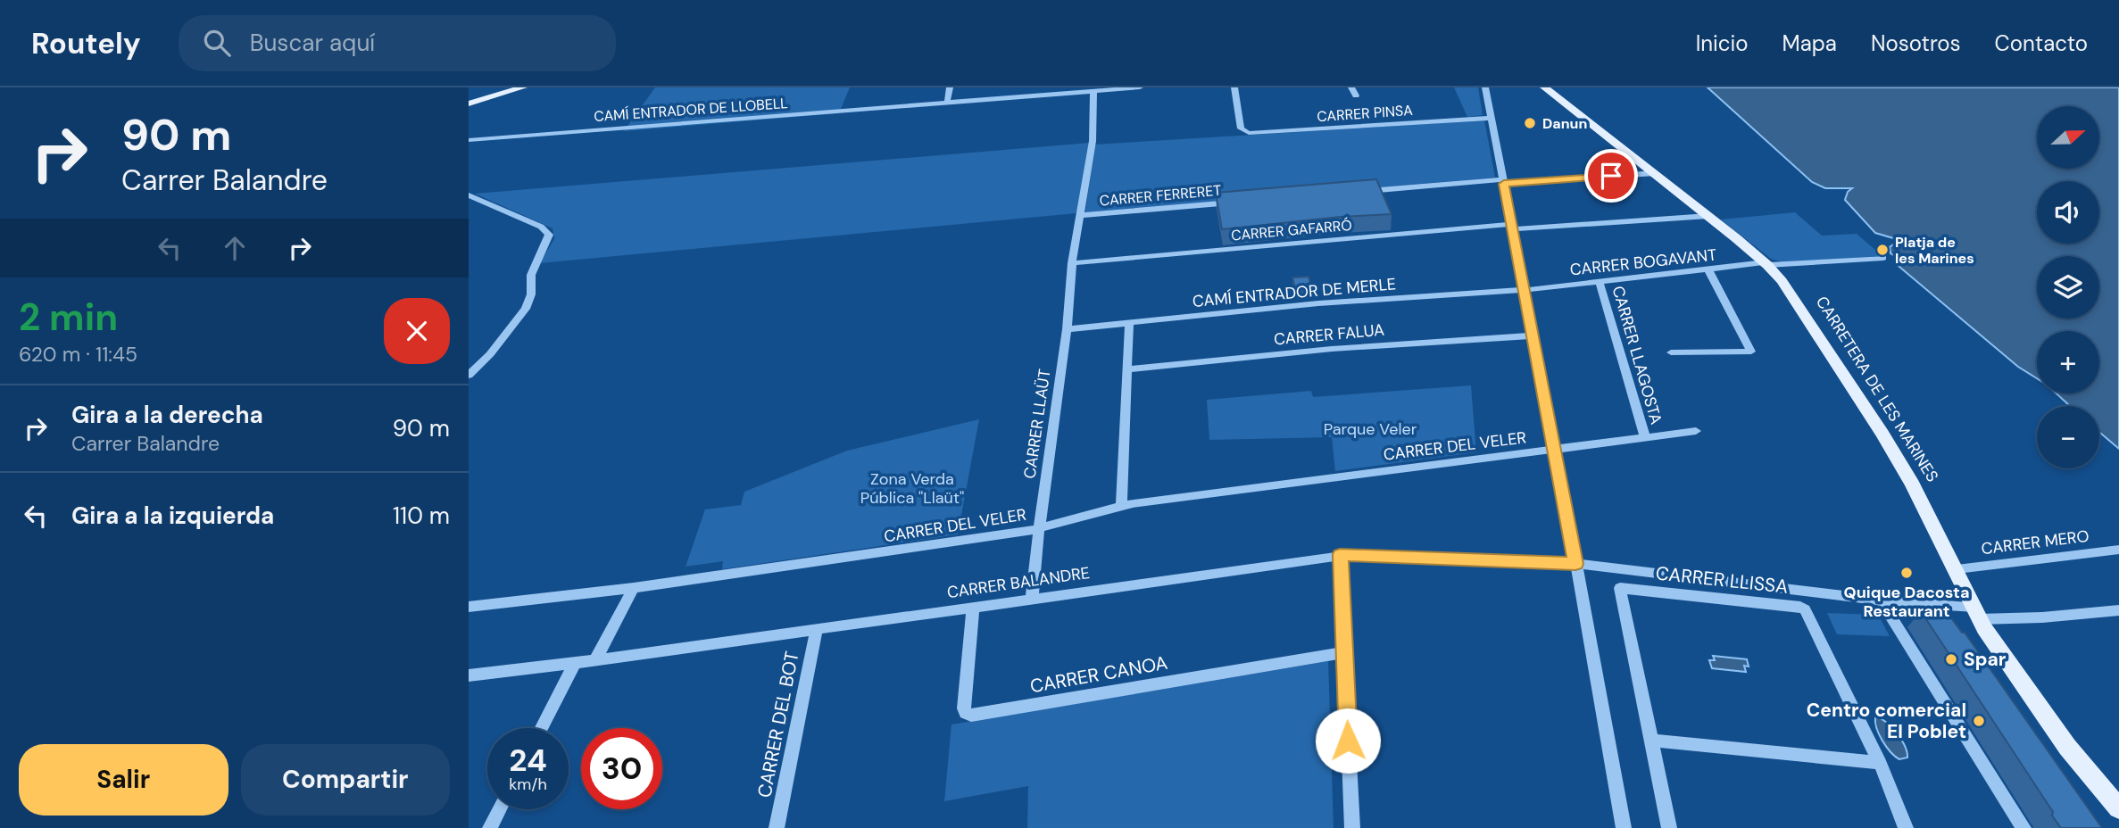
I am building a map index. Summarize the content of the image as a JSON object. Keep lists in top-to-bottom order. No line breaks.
{"streets":{"main road":["CARRETERA DE LES MARINES"],"street":["CAMÍ ENTRADOR DE LLOBELL","CARRER PINSA","CARRER FERRERET","CARRER GAFARRÓ","CARRER BOGAVANT","CAMÍ ENTRADOR DE MERLE","CARRER FALUA","CARRER LLAGOSTA","CARRER LLAÜT","CARRER DEL VELER","CARRER MERO","CARRER LLISSA","CARRER BALANDRE","CARRER CANOA","CARRER DEL BOT"]},"crossings":[["CAMÍ ENTRADOR DE LLOBELL","CARRER LLAÜT"],["CARRER FERRERET","CARRER LLAÜT"],["CARRER GAFARRÓ","CARRETERA DE LES MARINES"],["CARRER GAFARRÓ","CARRER LLAÜT"],["CARRER BOGAVANT","CAMÍ ENTRADOR DE MERLE"],["CARRER BOGAVANT","CARRER LLAGOSTA"],["CARRER BOGAVANT","CARRETERA DE LES MARINES"],["CAMÍ ENTRADOR DE MERLE","CARRER LLAÜT"],["CARRER LLAGOSTA","CARRER DEL VELER"],["CARRETERA DE LES MARINES","CARRER MERO"],["CARRETERA DE LES MARINES","CARRER BALANDRE"],["CARRER LLAÜT","CARRER DEL VELER"],["CARRER LLAÜT","CARRER BALANDRE"],["CARRER BALANDRE","CARRER CANOA"],["CARRER BALANDRE","CARRER DEL BOT"]],"parks":["Parque Veler","Zona Verda Pública \"Llaüt\""],"places":["Danun","Platja de les Marines","Quique Dacosta Restaurant","Spar","Centro comercial El Poblet"],"north":"right","page":{"header":"Routely","search":"Buscar aquí","nav":["Inicio","Mapa","Nosotros","Contacto"],"turn":["90 m","Carrer Balandre"],"map_buttons":["+","−"],"heading":["2 min","620 m · 11:45"],"list":[{"name":"Gira a la derecha","note":"Carrer Balandre","value":"90 m"},{"name":"Gira a la izquierda","value":"110 m"}],"speed":"24 km/h","limit":"30","buttons":["Salir","Compartir"]}}
